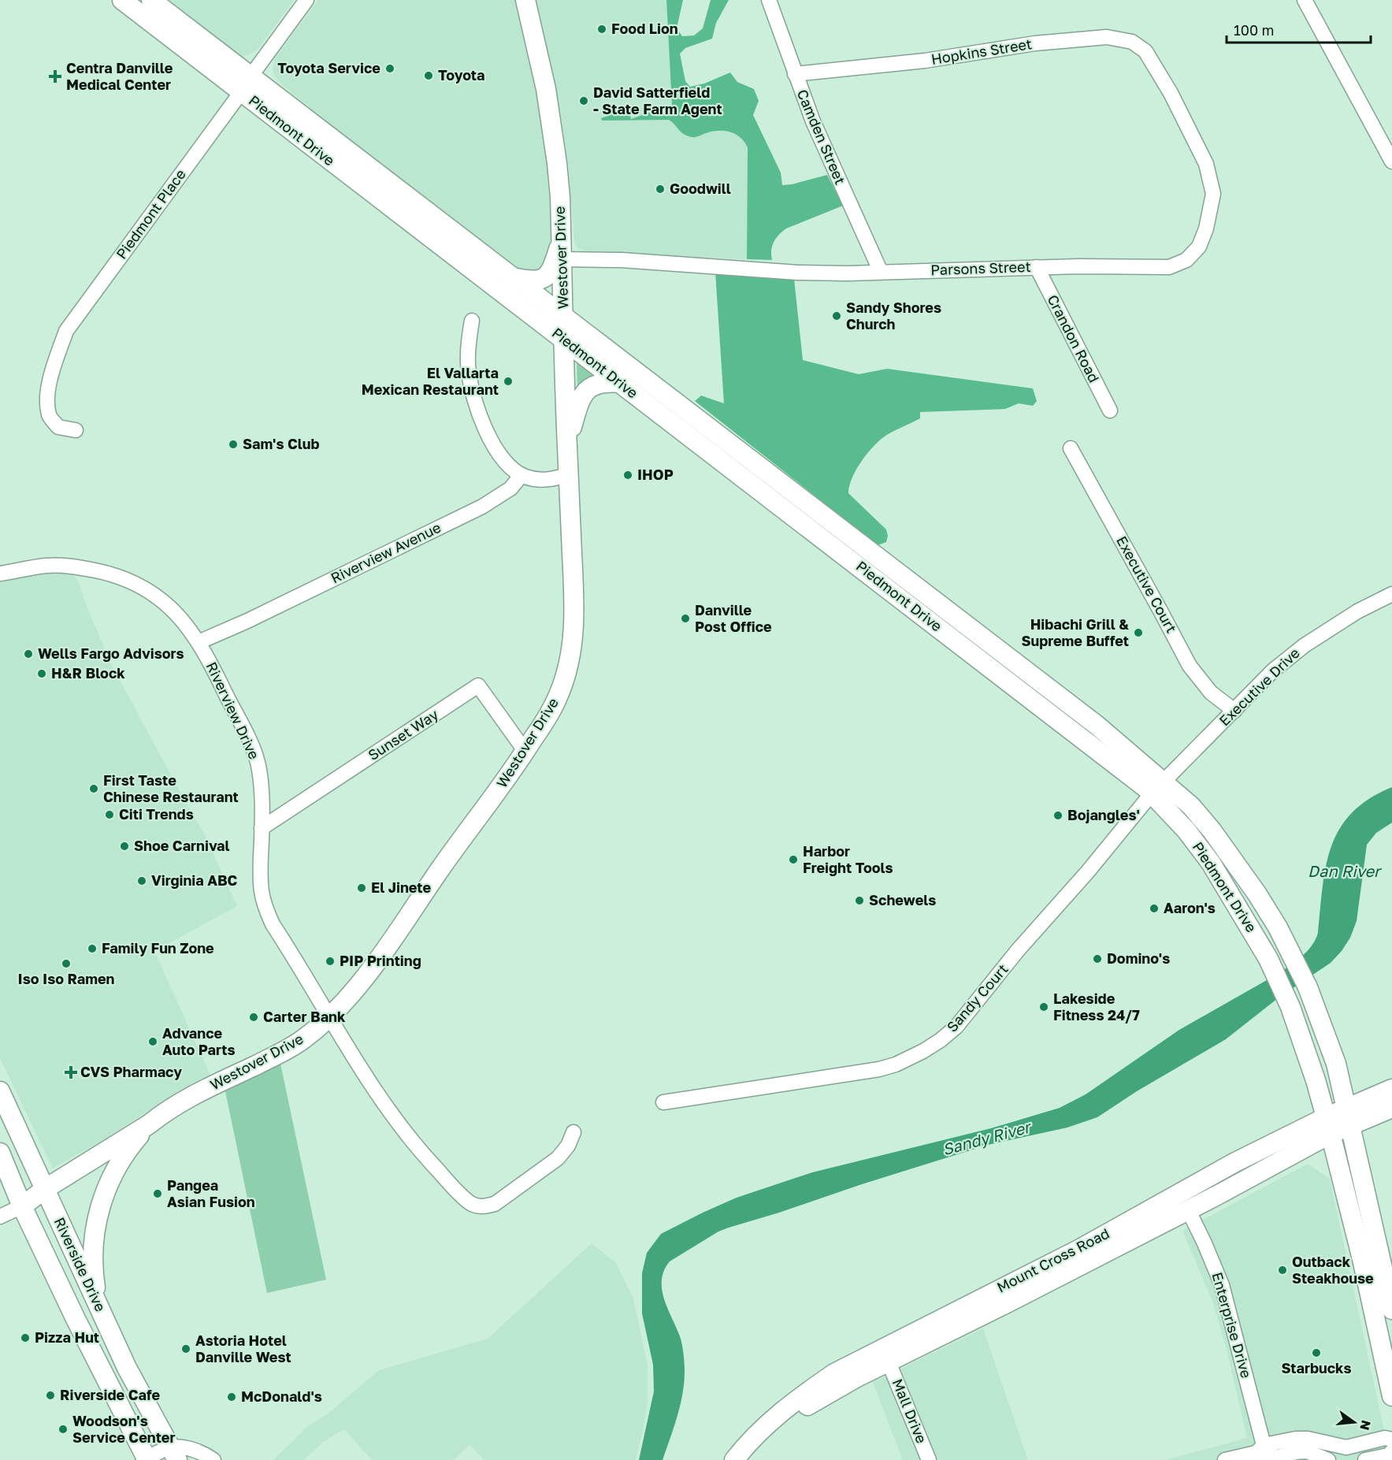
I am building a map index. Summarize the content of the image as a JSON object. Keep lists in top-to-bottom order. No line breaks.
{"streets":{"main road":["Piedmont Drive","Westover Drive","Mount Cross Road","Riverside Drive"],"street":["Hopkins Street","Camden Street","Piedmont Place","Parsons Street","Crandon Road","Riverview Avenue","Executive Court","Executive Drive","Riverview Drive","Sunset Way","Sandy Court","Enterprise Drive","Mall Drive"]},"crossings":[["Hopkins Street","Camden Street"],["Hopkins Street","Parsons Street"],["Piedmont Drive","Piedmont Place"],["Piedmont Drive","Westover Drive"],["Piedmont Drive","Executive Drive"],["Piedmont Drive","Sandy Court"],["Piedmont Drive","Mount Cross Road"],["Camden Street","Parsons Street"],["Westover Drive","Parsons Street"],["Westover Drive","Riverview Drive"],["Westover Drive","Sunset Way"],["Westover Drive","Riverside Drive"],["Parsons Street","Crandon Road"],["Riverview Avenue","Riverview Drive"],["Executive Court","Executive Drive"],["Executive Drive","Sandy Court"],["Riverview Drive","Sunset Way"],["Mount Cross Road","Enterprise Drive"],["Mount Cross Road","Mall Drive"]],"water":["Dan River","Sandy River"],"places":{"other":["Food Lion","Toyota Service","Toyota","David Satterfield - State Farm Agent","Goodwill","Sandy Shores Church","El Vallarta Mexican Restaurant","Sam's Club","IHOP","Danville Post Office","Hibachi Grill & Supreme Buffet","Wells Fargo Advisors","H&R Block","First Taste Chinese Restaurant","Citi Trends","Bojangles'","Shoe Carnival","Harbor Freight Tools","Virginia ABC","El Jinete","Schewels","Aaron's","Family Fun Zone","Domino's","PIP Printing","Iso Iso Ramen","Lakeside Fitness 24/7","Carter Bank","Advance Auto Parts","Pangea Asian Fusion","Outback Steakhouse","Pizza Hut","Astoria Hotel Danville West","Starbucks","Riverside Cafe","McDonald's","Woodson's Service Center"],"health":["Centra Danville Medical Center","CVS Pharmacy"]},"scale_bar":"100 m","north":"right"}
